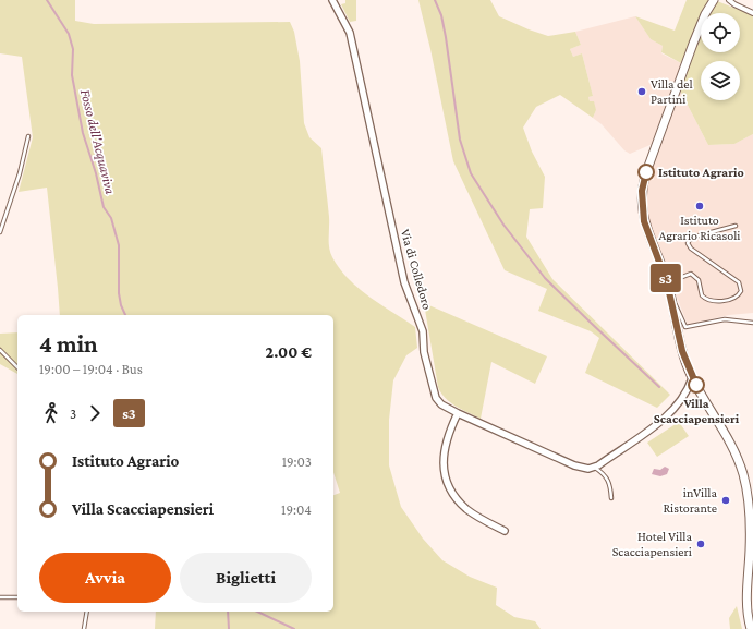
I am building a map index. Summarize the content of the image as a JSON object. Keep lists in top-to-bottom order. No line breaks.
{"streets":{"street":["Via di Colledoro"]},"water":["Fosso dell'Acquaviva"],"places":["Villa del Partini","Istituto Agrario","Istituto Agrario Ricasoli","Villa Scacciapensieri","inVilla Ristorante","Hotel Villa Scacciapensieri"],"lines":["bus line s3"],"page":{"on_map":"s3","heading":["4 min","19:00 – 19:04 · Bus","2.00 €"],"legs":["3","s3"],"list":[{"name":"Istituto Agrario","value":"19:03"},{"name":"Villa Scacciapensieri","value":"19:04"}],"buttons":["Avvia","Biglietti"]}}
